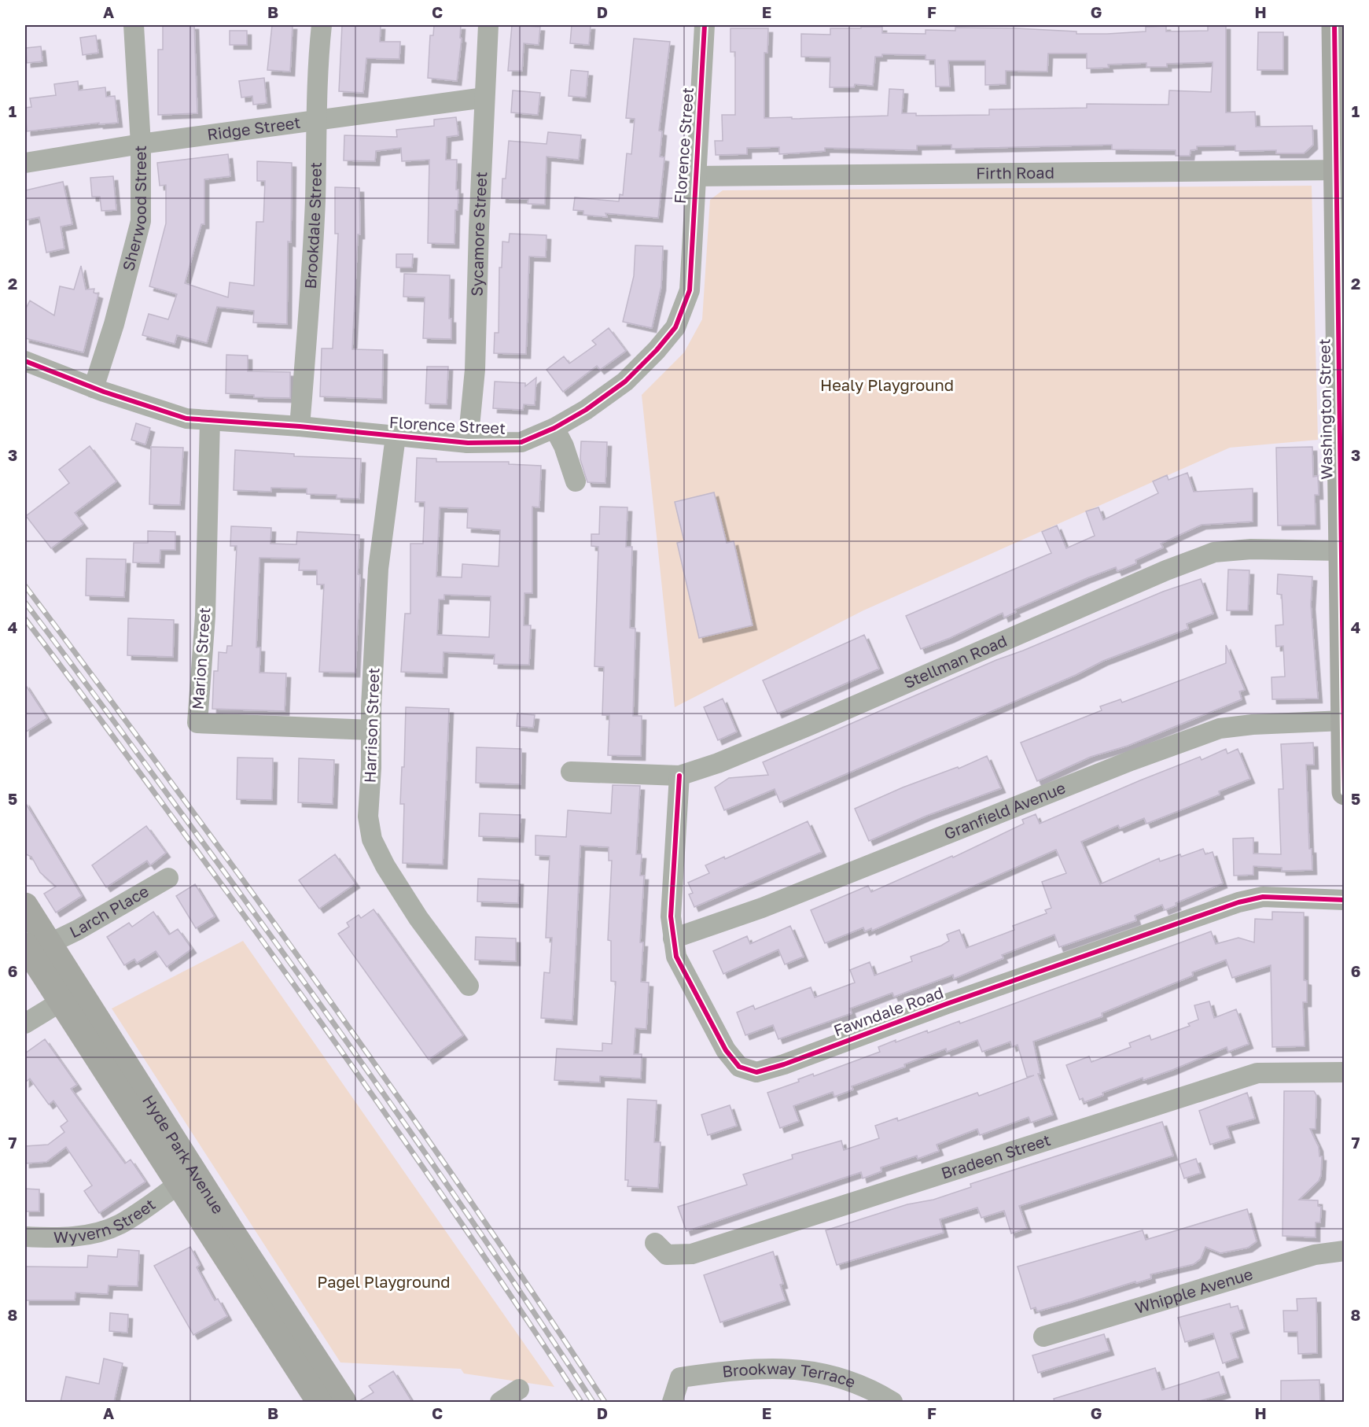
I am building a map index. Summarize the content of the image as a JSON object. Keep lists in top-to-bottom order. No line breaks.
{"streets":{"main road":["Washington Street","Hyde Park Avenue"],"street":["Ridge Street","Florence Street","Firth Road","Sherwood Street","Brookdale Street","Sycamore Street","Marion Street","Stellman Road","Harrison Street","Granfield Avenue","Larch Place","Fawndale Road","Bradeen Street","Wyvern Street","Whipple Avenue","Brookway Terrace"]},"crossings":[["Ridge Street","Sherwood Street"],["Ridge Street","Brookdale Street"],["Ridge Street","Sycamore Street"],["Florence Street","Firth Road"],["Florence Street","Sherwood Street"],["Florence Street","Brookdale Street"],["Florence Street","Sycamore Street"],["Florence Street","Marion Street"],["Florence Street","Harrison Street"],["Firth Road","Washington Street"],["Washington Street","Stellman Road"],["Washington Street","Granfield Avenue"],["Marion Street","Harrison Street"],["Stellman Road","Fawndale Road"],["Granfield Avenue","Fawndale Road"],["Larch Place","Hyde Park Avenue"],["Hyde Park Avenue","Wyvern Street"]],"parks":["Healy Playground","Pagel Playground"],"grid":{"columns":["A","B","C","D","E","F","G","H"],"rows":["1","2","3","4","5","6","7","8"]}}
